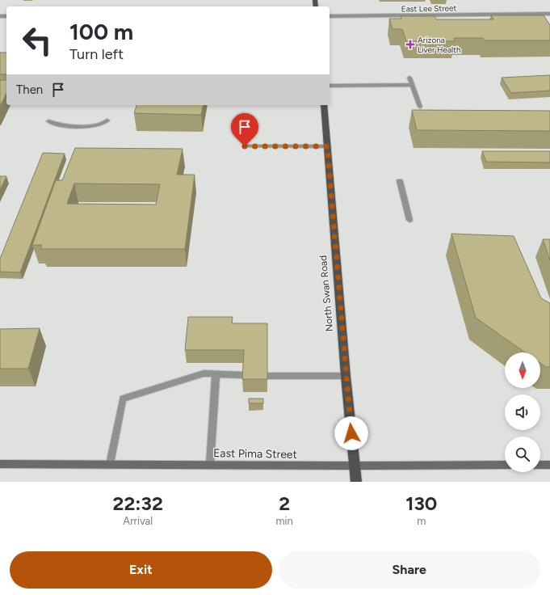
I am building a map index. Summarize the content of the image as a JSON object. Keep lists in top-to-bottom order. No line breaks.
{"streets":{"main road":["North Swan Road"],"street":["East Lee Street","East Pima Street"]},"crossings":[["North Swan Road","East Pima Street"]],"places":{"health":["Arizona Liver Health"]},"north":"bottom","page":{"turn":["100 m","Turn left"],"then":"Then","eta":["22:32","Arrival","2","min","130","m"],"buttons":["Exit","Share"]}}
